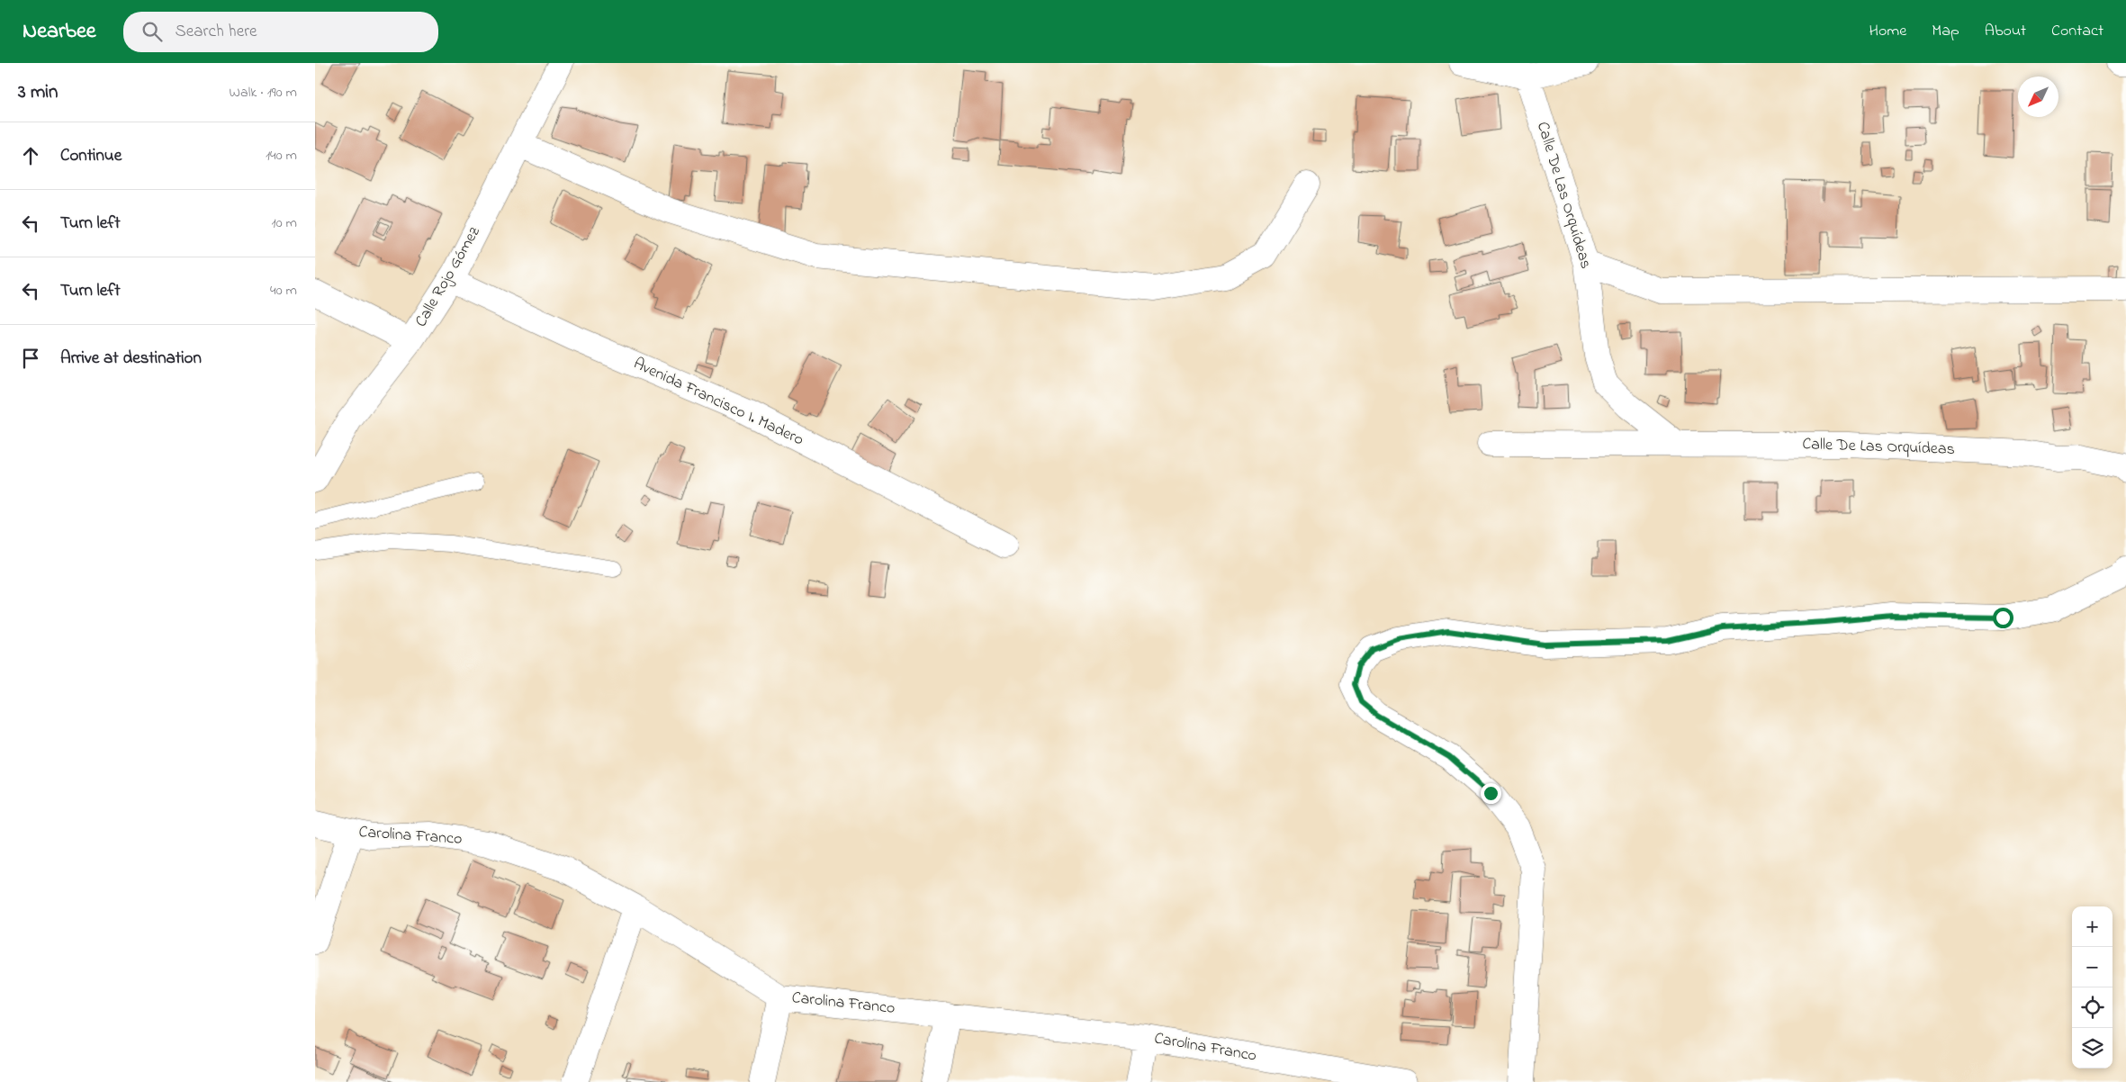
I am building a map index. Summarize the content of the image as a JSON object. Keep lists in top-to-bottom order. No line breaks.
{"streets":{"street":["Calle De Las Orquídeas","Calle Rojo Gómez","Avenida Francisco I. Madero","Carolina Franco"]},"crossings":[["Calle Rojo Gómez","Avenida Francisco I. Madero"]],"north":"bottom left","page":{"header":"Nearbee","search":"Search here","nav":["Home","Map","About","Contact"],"heading":["3 min","Walk · 190 m"],"list":[["Continue","140 m"],["Turn left","10 m"],["Turn left","40 m"],"Arrive at destination"],"map_buttons":["+","−"]}}
